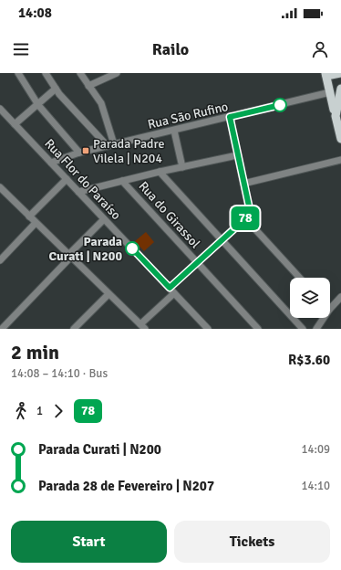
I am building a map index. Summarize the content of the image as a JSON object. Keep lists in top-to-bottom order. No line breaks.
{"streets":{"street":["Rua São Rufino","Rua Flor do Paraíso","Rua do Girassol"]},"crossings":[["Rua São Rufino","Rua Flor do Paraíso"]],"places":{"transit":["Parada Padre Vilela | N204"],"other":["Parada Curati | N200"]},"lines":["bus line 78"],"page":{"status":"14:08","header":"Railo","on_map":"78","heading":["2 min","14:08 – 14:10 · Bus","R$3.60"],"legs":["1","78"],"list":[{"name":"Parada Curati | N200","value":"14:09"},{"name":"Parada 28 de Fevereiro | N207","value":"14:10"}],"buttons":["Start","Tickets"]}}
